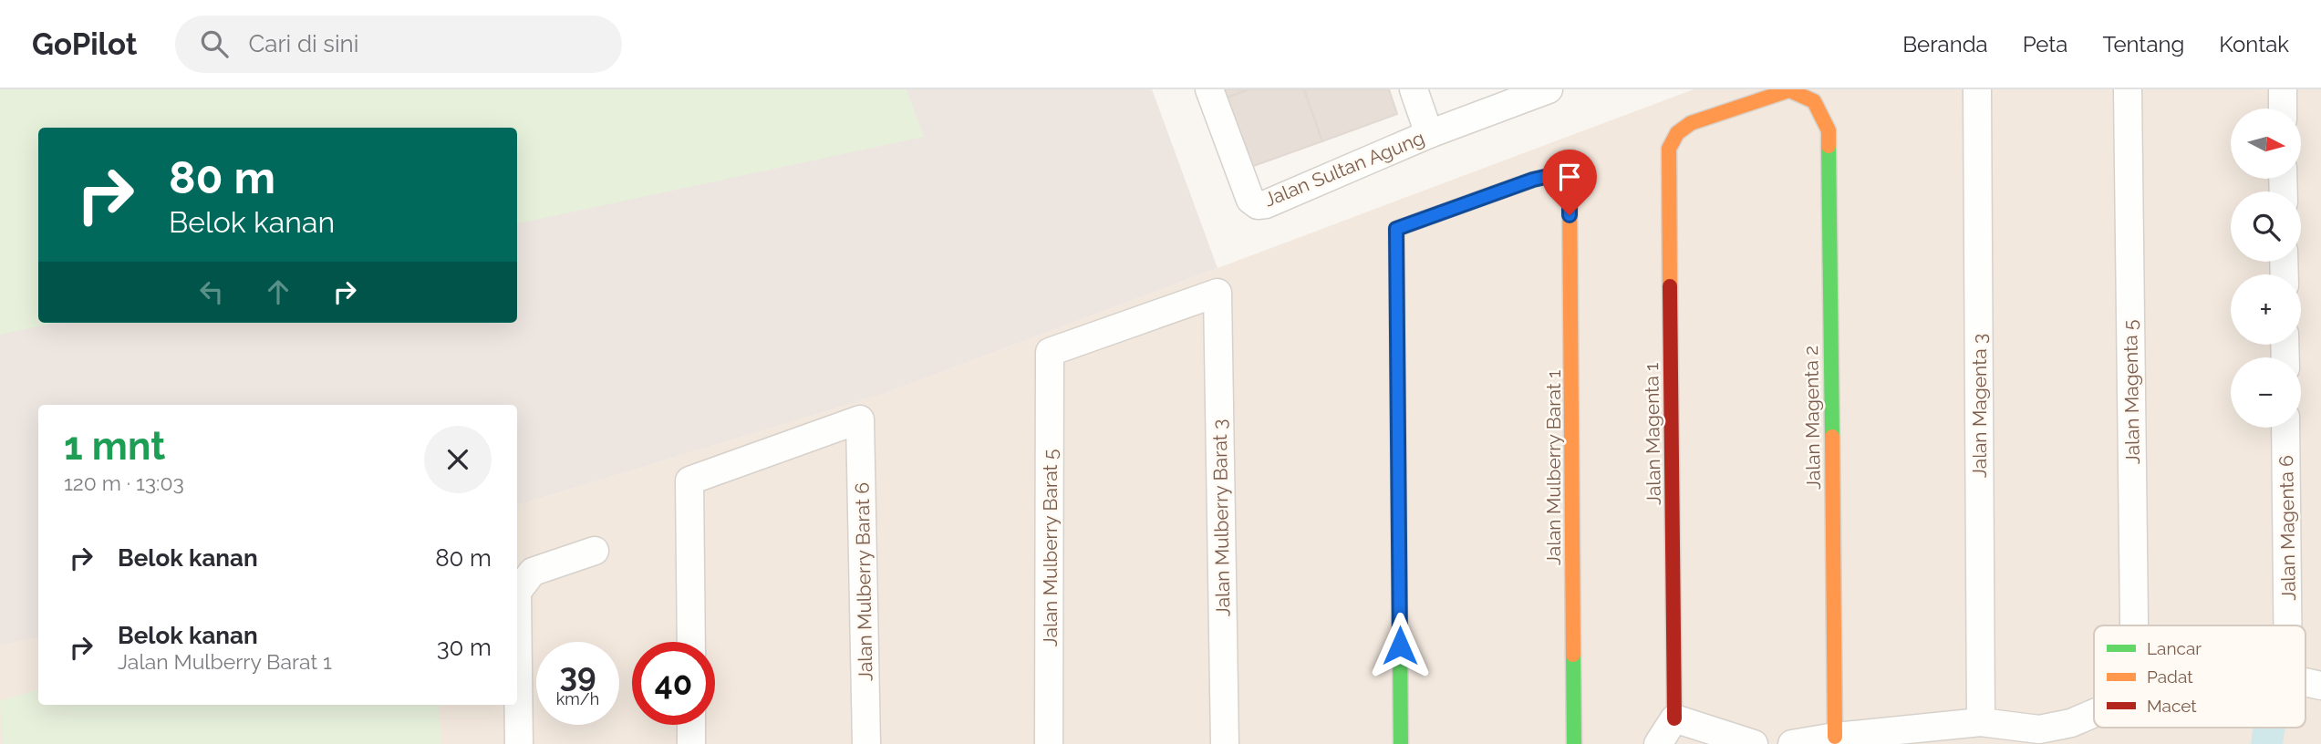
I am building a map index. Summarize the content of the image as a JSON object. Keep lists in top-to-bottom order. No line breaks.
{"streets":{"street":["Jalan Sultan Agung","Jalan Magenta 5","Jalan Magenta 3","Jalan Magenta 2","Jalan Magenta 1","Jalan Mulberry Barat 1","Jalan Mulberry Barat 3","Jalan Magenta 6","Jalan Mulberry Barat 5","Jalan Mulberry Barat 6"]},"crossings":[["Jalan Magenta 2","Jalan Magenta 1"],["Jalan Mulberry Barat 3","Jalan Mulberry Barat 5"]],"legend":["Lancar","Padat","Macet"],"north":"right","page":{"header":"GoPilot","search":"Cari di sini","nav":["Beranda","Peta","Tentang","Kontak"],"map_buttons":["+","−"],"turn":["80 m","Belok kanan"],"heading":["1 mnt","120 m · 13:03"],"list":[{"name":"Belok kanan","value":"80 m"},{"name":"Belok kanan","note":"Jalan Mulberry Barat 1","value":"30 m"}],"speed":"39 km/h","limit":"40"}}
